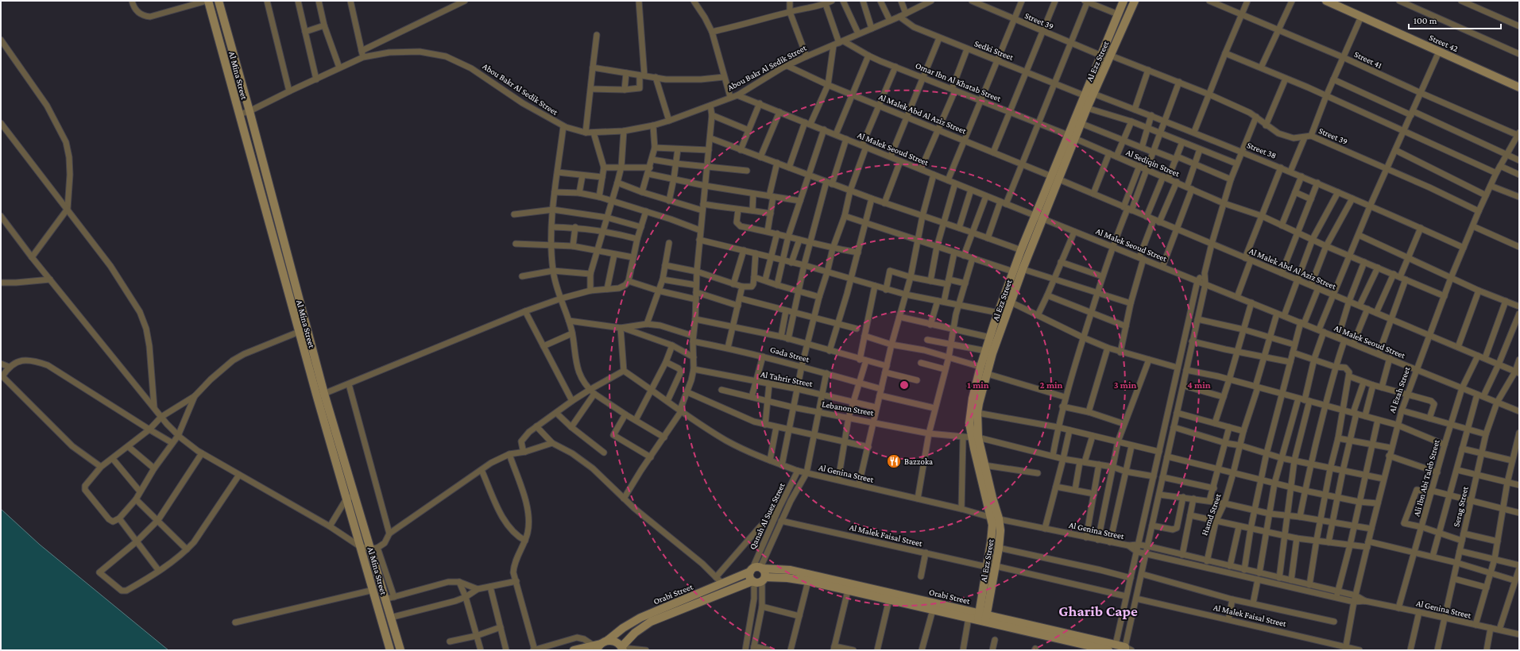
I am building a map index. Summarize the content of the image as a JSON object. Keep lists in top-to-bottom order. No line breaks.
{"streets":{"main road":["Street 42","Al Ezz Street","Al Mina Street","Orabi Street"],"street":["Street 39","Sedki Street","Street 41","Abou Bakr Al Sedik Street","Omar Ibn Al Khatab Street","Al Malek Abd Al Aziz Street","Al Malek Seoud Street","Street 38","Al Sediqin Street","Gada Street","Al Tahrir Street","Al Ezah Street","Lebanon Street","Al Genina Street","Ali Ibn Abi Taleb Street","Serag Street","Hamd Street","Qanah Al Suez Street","Al Malek Faisal Street"]},"crossings":[["Street 39","Al Ezz Street"],["Street 39","Al Ezah Street"],["Sedki Street","Al Ezz Street"],["Sedki Street","Abou Bakr Al Sedik Street"],["Street 41","Al Ezah Street"],["Al Ezz Street","Omar Ibn Al Khatab Street"],["Al Ezz Street","Al Malek Abd Al Aziz Street"],["Al Ezz Street","Al Malek Seoud Street"],["Al Ezz Street","Street 38"],["Al Ezz Street","Al Sediqin Street"],["Al Ezz Street","Lebanon Street"],["Al Ezz Street","Al Genina Street"],["Al Ezz Street","Al Malek Faisal Street"],["Al Ezz Street","Orabi Street"],["Abou Bakr Al Sedik Street","Al Mina Street"],["Abou Bakr Al Sedik Street","Omar Ibn Al Khatab Street"],["Abou Bakr Al Sedik Street","Al Malek Abd Al Aziz Street"],["Abou Bakr Al Sedik Street","Al Malek Seoud Street"],["Al Malek Abd Al Aziz Street","Al Ezah Street"],["Al Malek Abd Al Aziz Street","Ali Ibn Abi Taleb Street"],["Al Malek Abd Al Aziz Street","Serag Street"],["Al Malek Seoud Street","Al Ezah Street"],["Al Malek Seoud Street","Ali Ibn Abi Taleb Street"],["Al Malek Seoud Street","Serag Street"],["Al Malek Seoud Street","Hamd Street"],["Street 38","Al Ezah Street"],["Al Sediqin Street","Al Ezah Street"],["Al Ezah Street","Al Genina Street"],["Al Ezah Street","Al Malek Faisal Street"],["Al Genina Street","Ali Ibn Abi Taleb Street"],["Al Genina Street","Serag Street"],["Al Genina Street","Hamd Street"],["Al Genina Street","Qanah Al Suez Street"],["Qanah Al Suez Street","Al Malek Faisal Street"],["Qanah Al Suez Street","Orabi Street"]],"districts":["Gharib Cape"],"places":{"restaurant":["Bazzoka"]},"scale_bar":"100 m","rings":["1 min","2 min","3 min","4 min"]}
